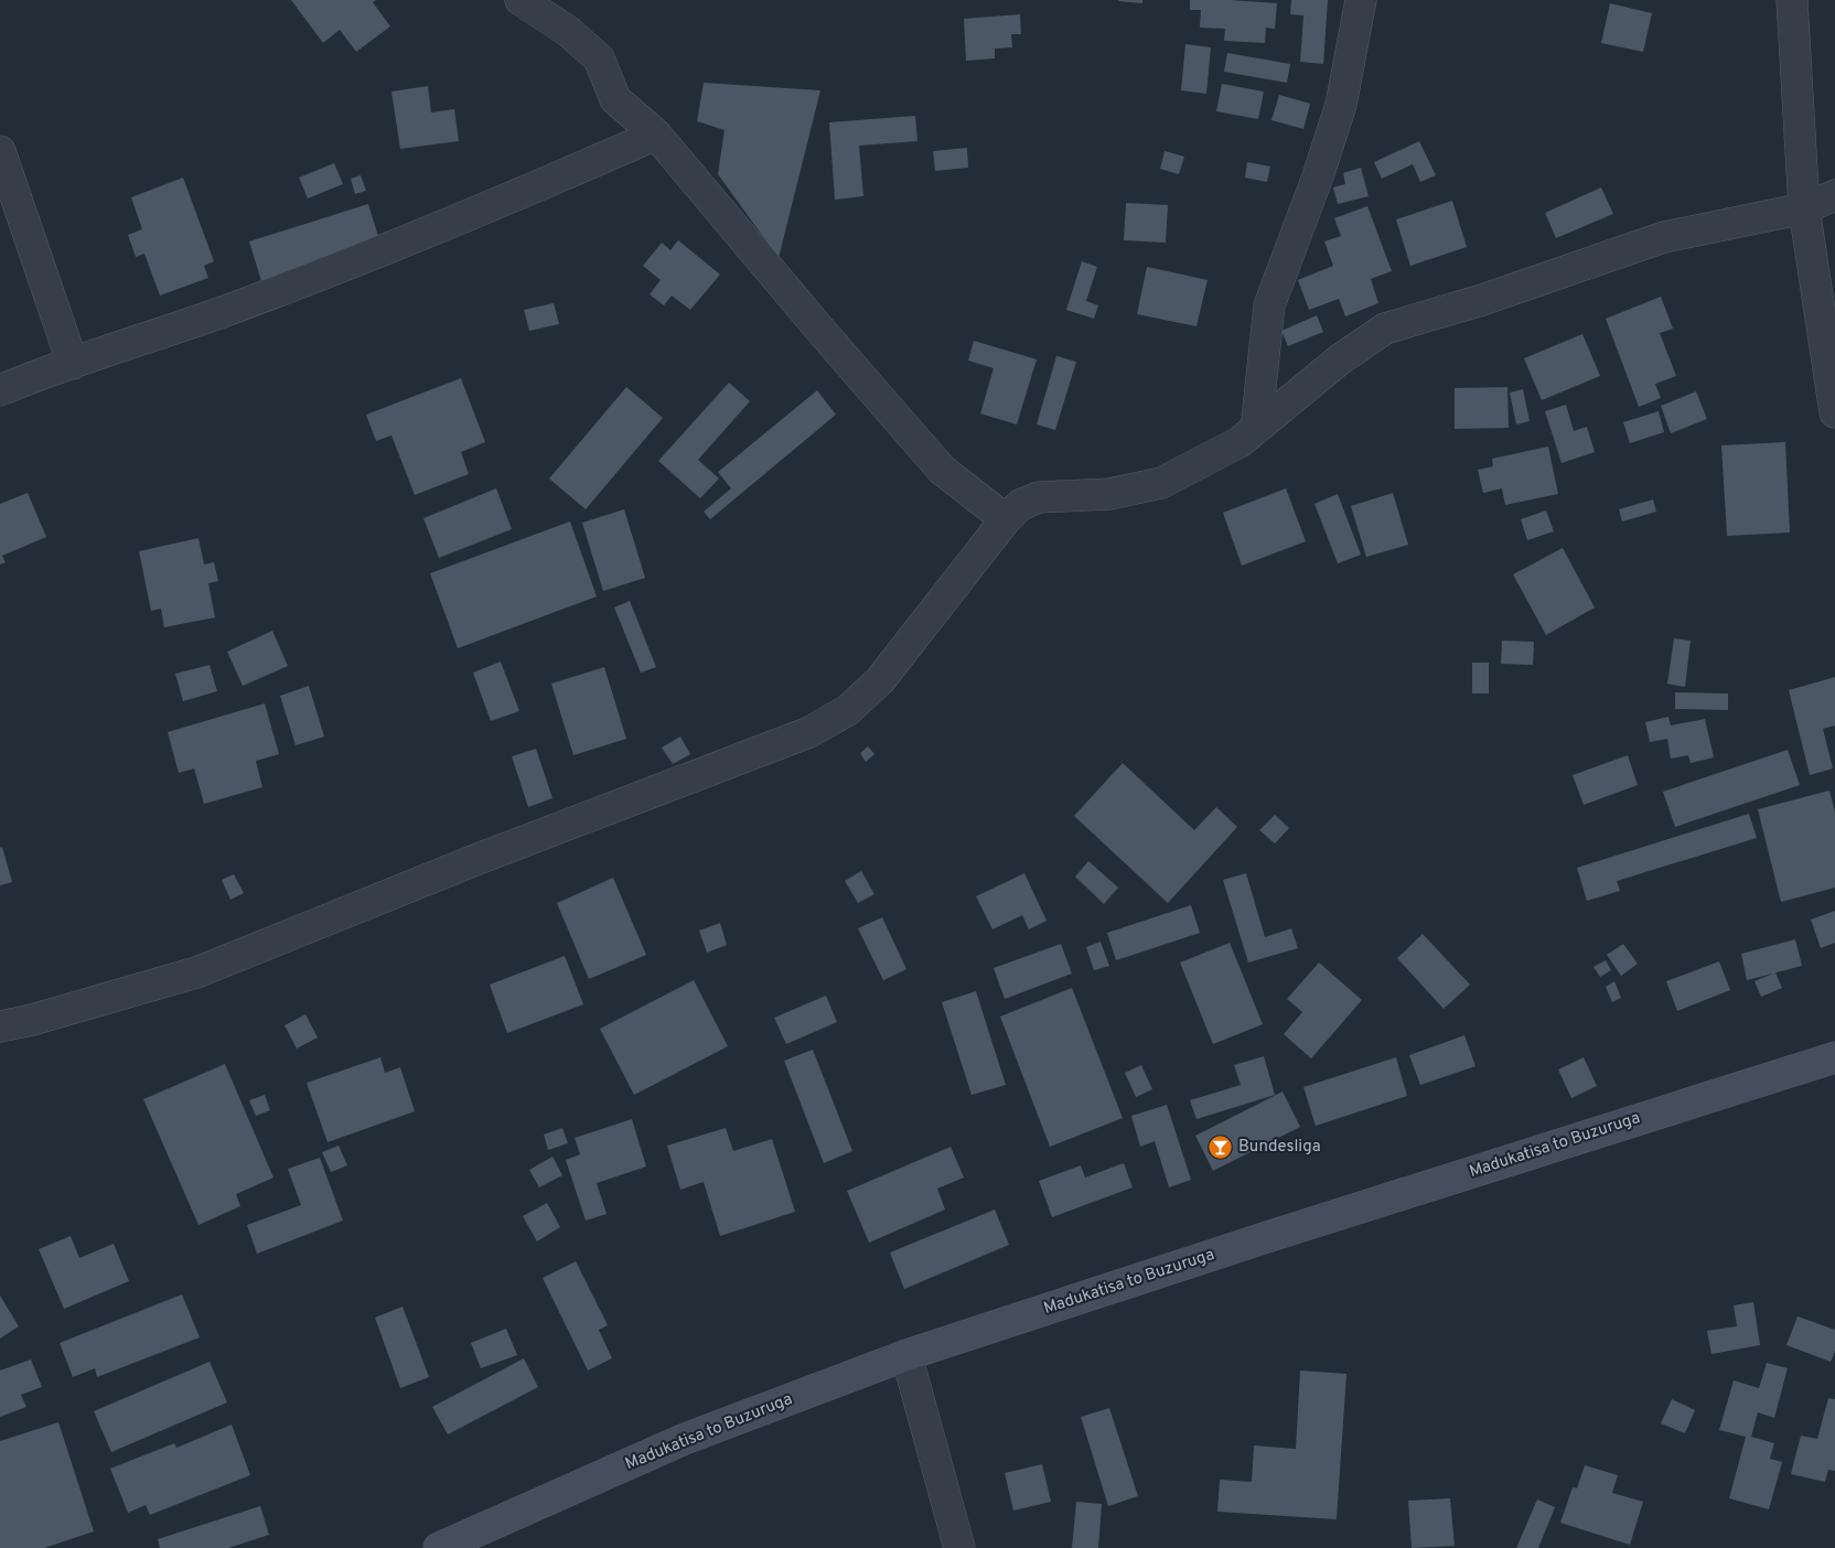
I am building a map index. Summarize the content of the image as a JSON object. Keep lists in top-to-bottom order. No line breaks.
{"streets":{"main road":["Madukatisa to Buzuruga"]},"places":{"bar":["Bundesliga"]}}
